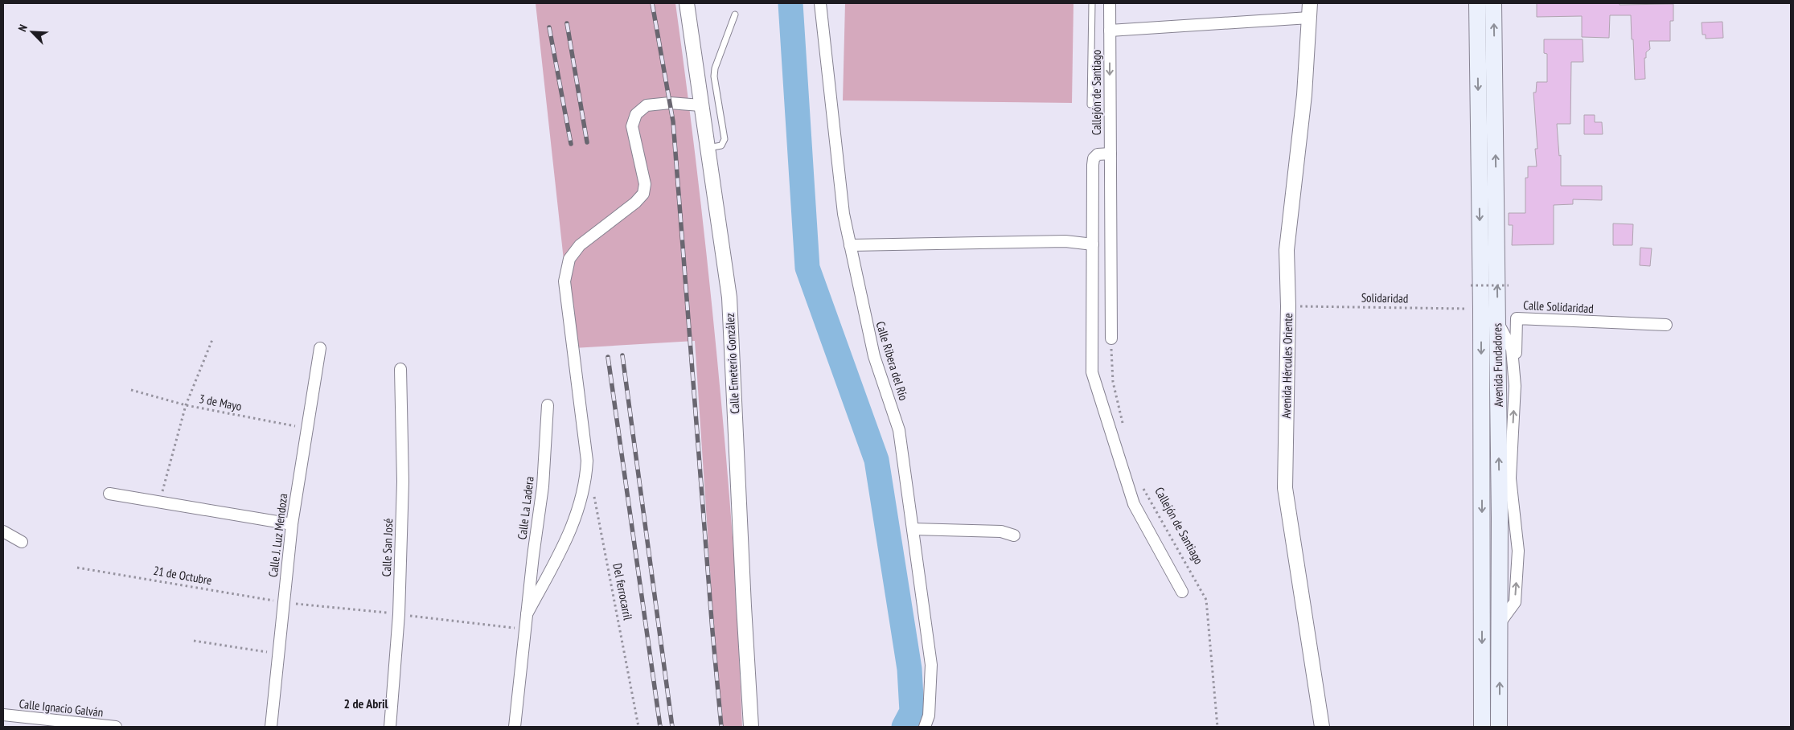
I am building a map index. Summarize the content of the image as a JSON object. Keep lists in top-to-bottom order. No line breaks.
{"streets":{"main road":["Avenida Fundadores"],"street":["Callejón de Santiago","Calle Solidaridad","Calle Ribera del Río","Calle Emeterio González","Avenida Hércules Oriente","Calle La Ladera","Calle J. Luz Mendoza","Calle San José","Calle Ignacio Galván"],"path":["Solidaridad","3 de Mayo","21 de Octubre","Del ferrocarril"]},"crossings":[["Solidaridad","Avenida Fundadores"],["Solidaridad","Avenida Hércules Oriente"],["Calle Emeterio González","Calle La Ladera"],["3 de Mayo","Calle J. Luz Mendoza"],["Calle J. Luz Mendoza","21 de Octubre"]],"districts":["2 de Abril"],"north":"top left"}
